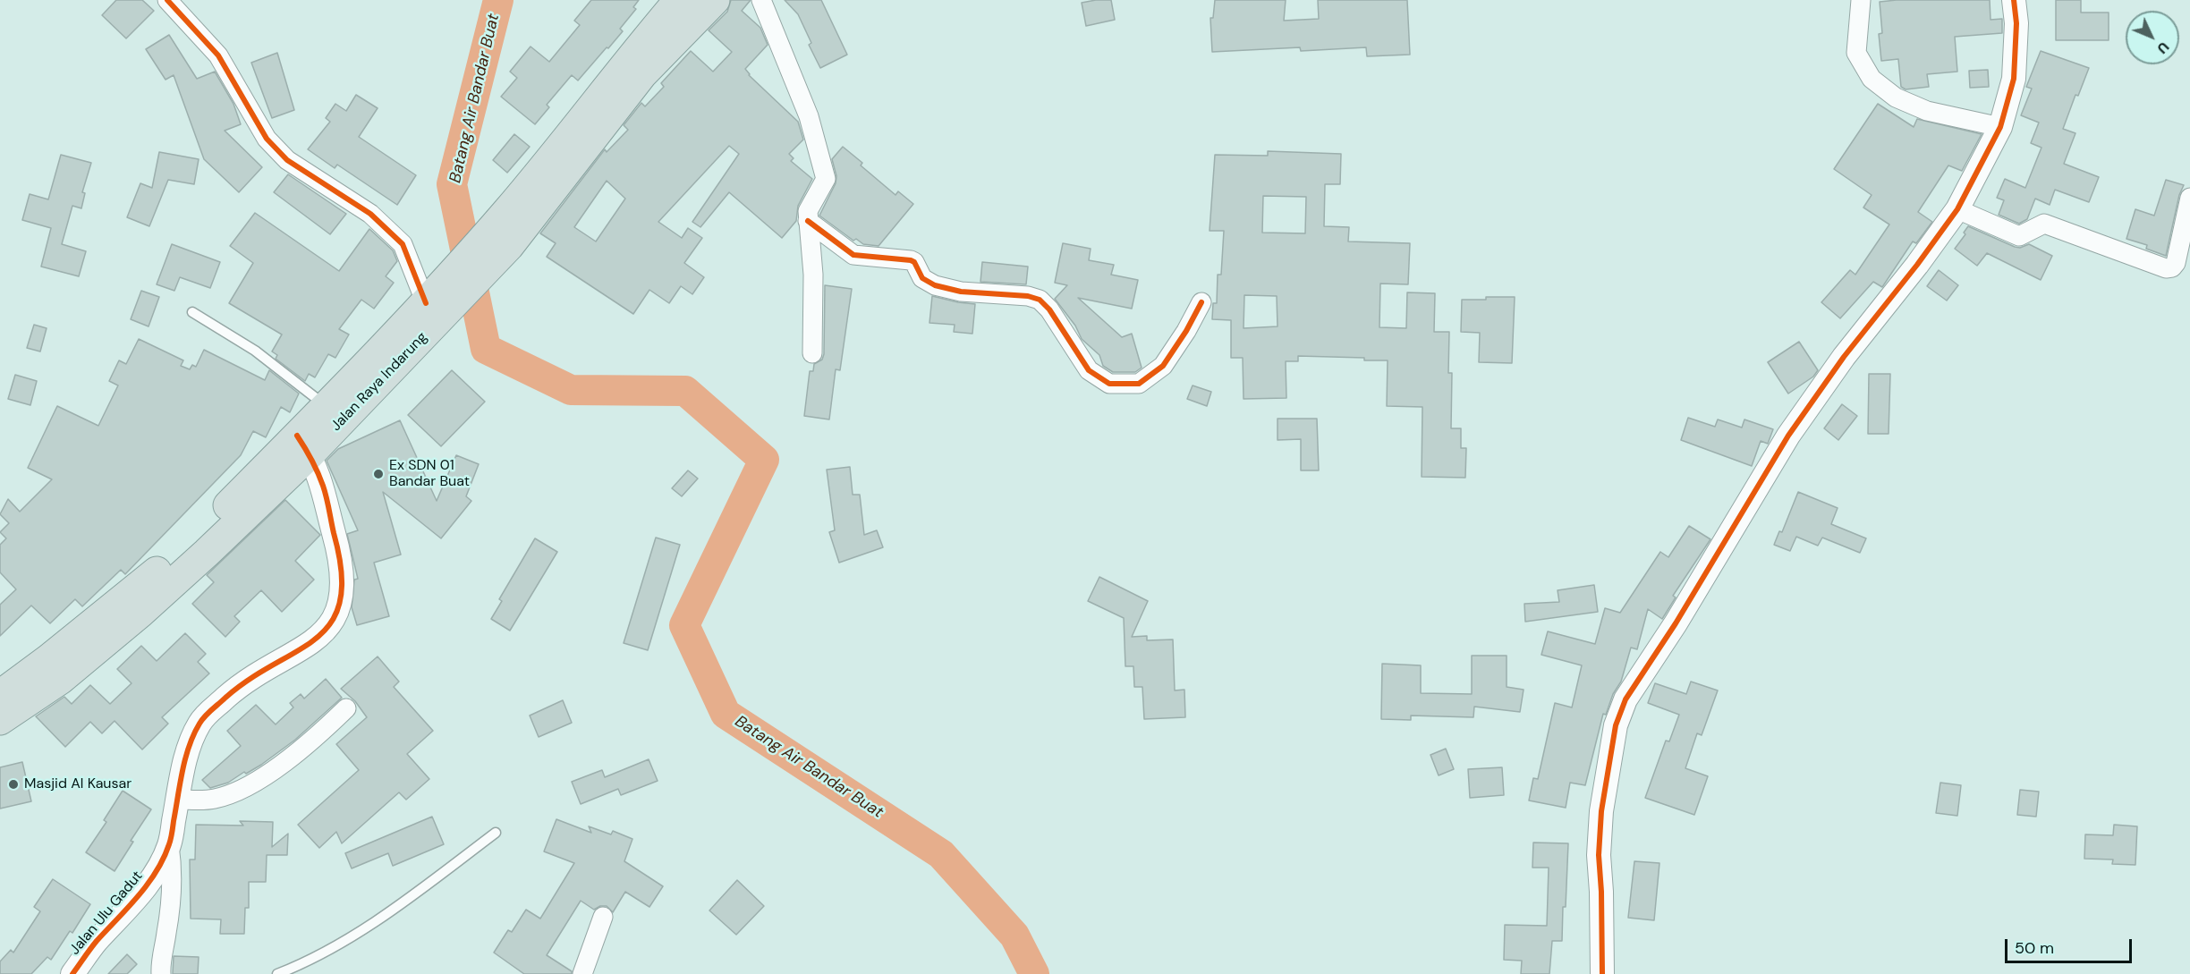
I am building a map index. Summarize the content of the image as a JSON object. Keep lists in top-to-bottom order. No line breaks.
{"streets":{"highway":["Jalan Raya Indarung"],"street":["Jalan Ulu Gadut"]},"crossings":[["Jalan Raya Indarung","Jalan Ulu Gadut"]],"water":["Batang Air Bandar Buat"],"places":["Ex SDN 01 Bandar Buat","Masjid Al Kausar"],"scale_bar":"50 m","north":"bottom right"}
